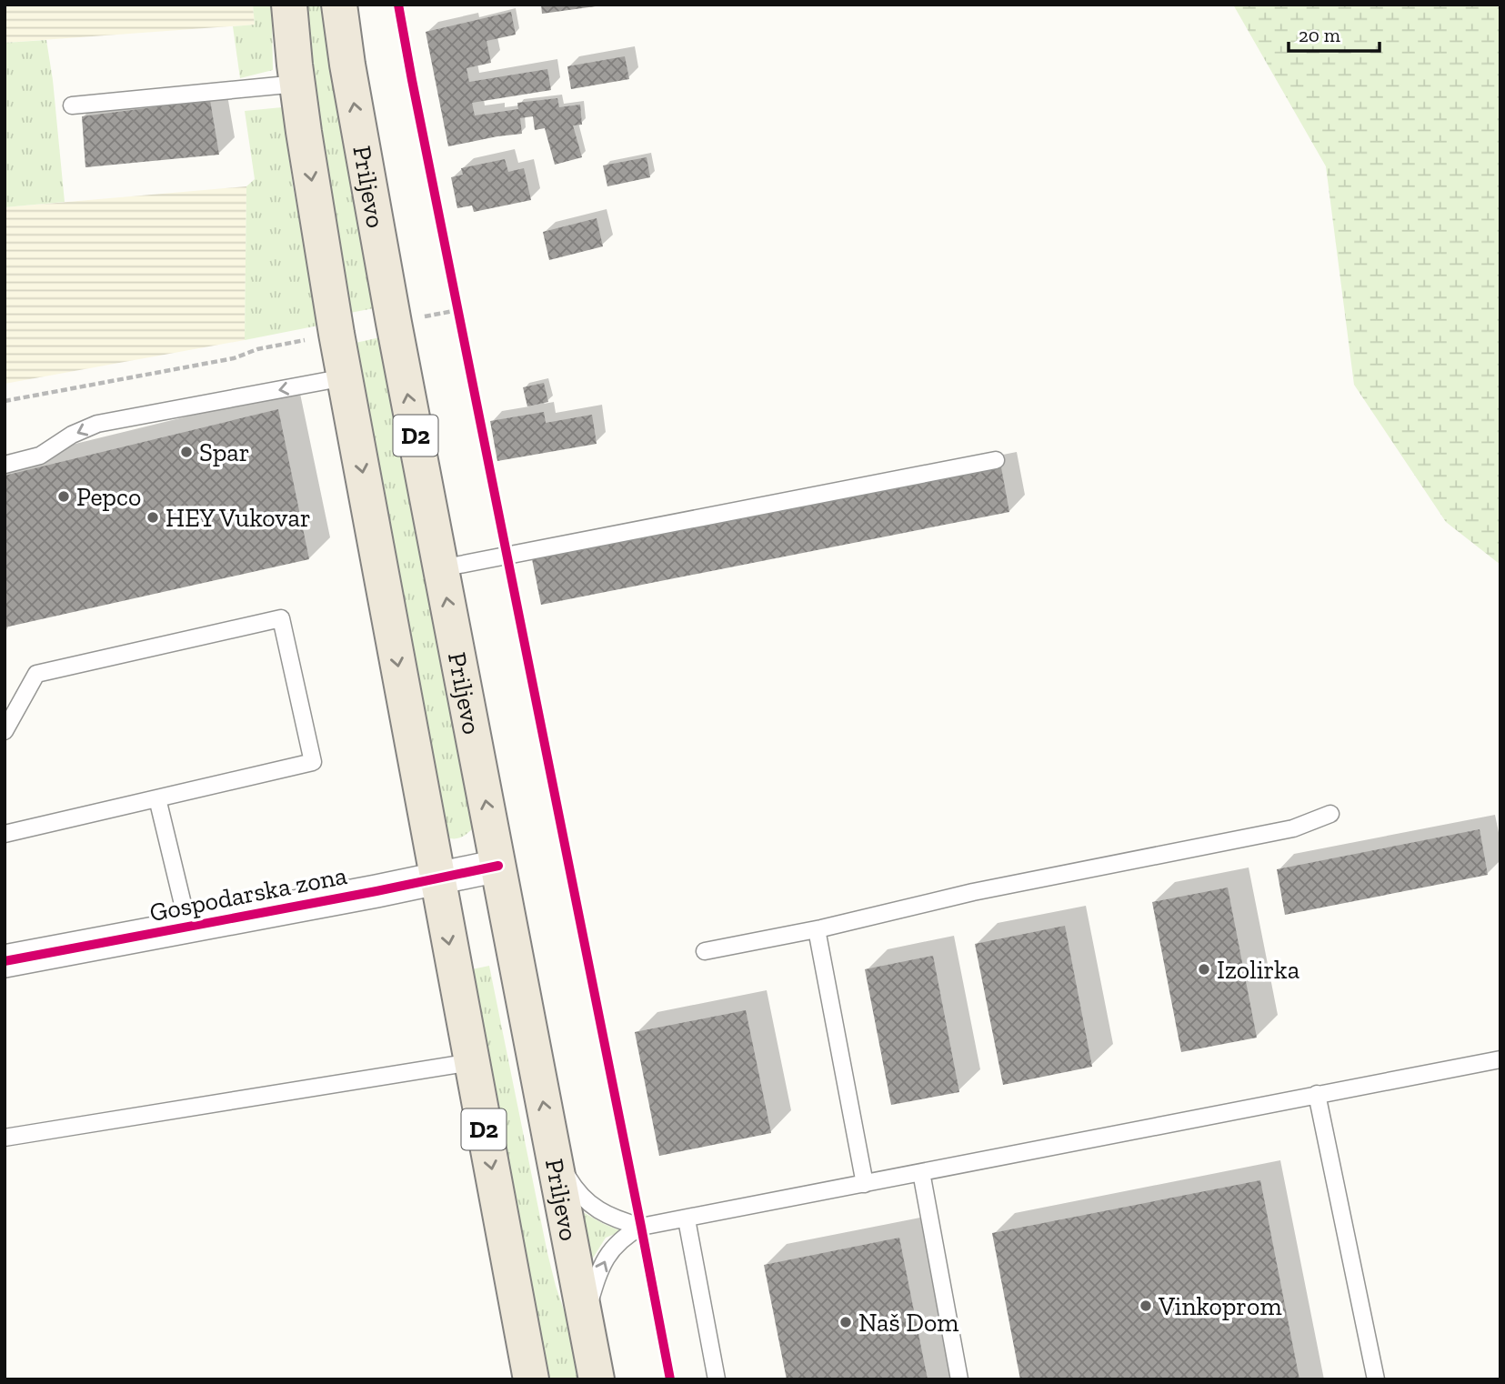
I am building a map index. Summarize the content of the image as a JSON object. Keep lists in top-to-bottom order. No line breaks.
{"streets":{"main road":["Priljevo","D2"],"street":["Gospodarska zona"]},"crossings":[["Priljevo","Gospodarska zona"],["D2","Gospodarska zona"]],"places":["Spar","Pepco","HEY Vukovar","Izolirka","Vinkoprom","Naš Dom"],"scale_bar":"20 m"}
